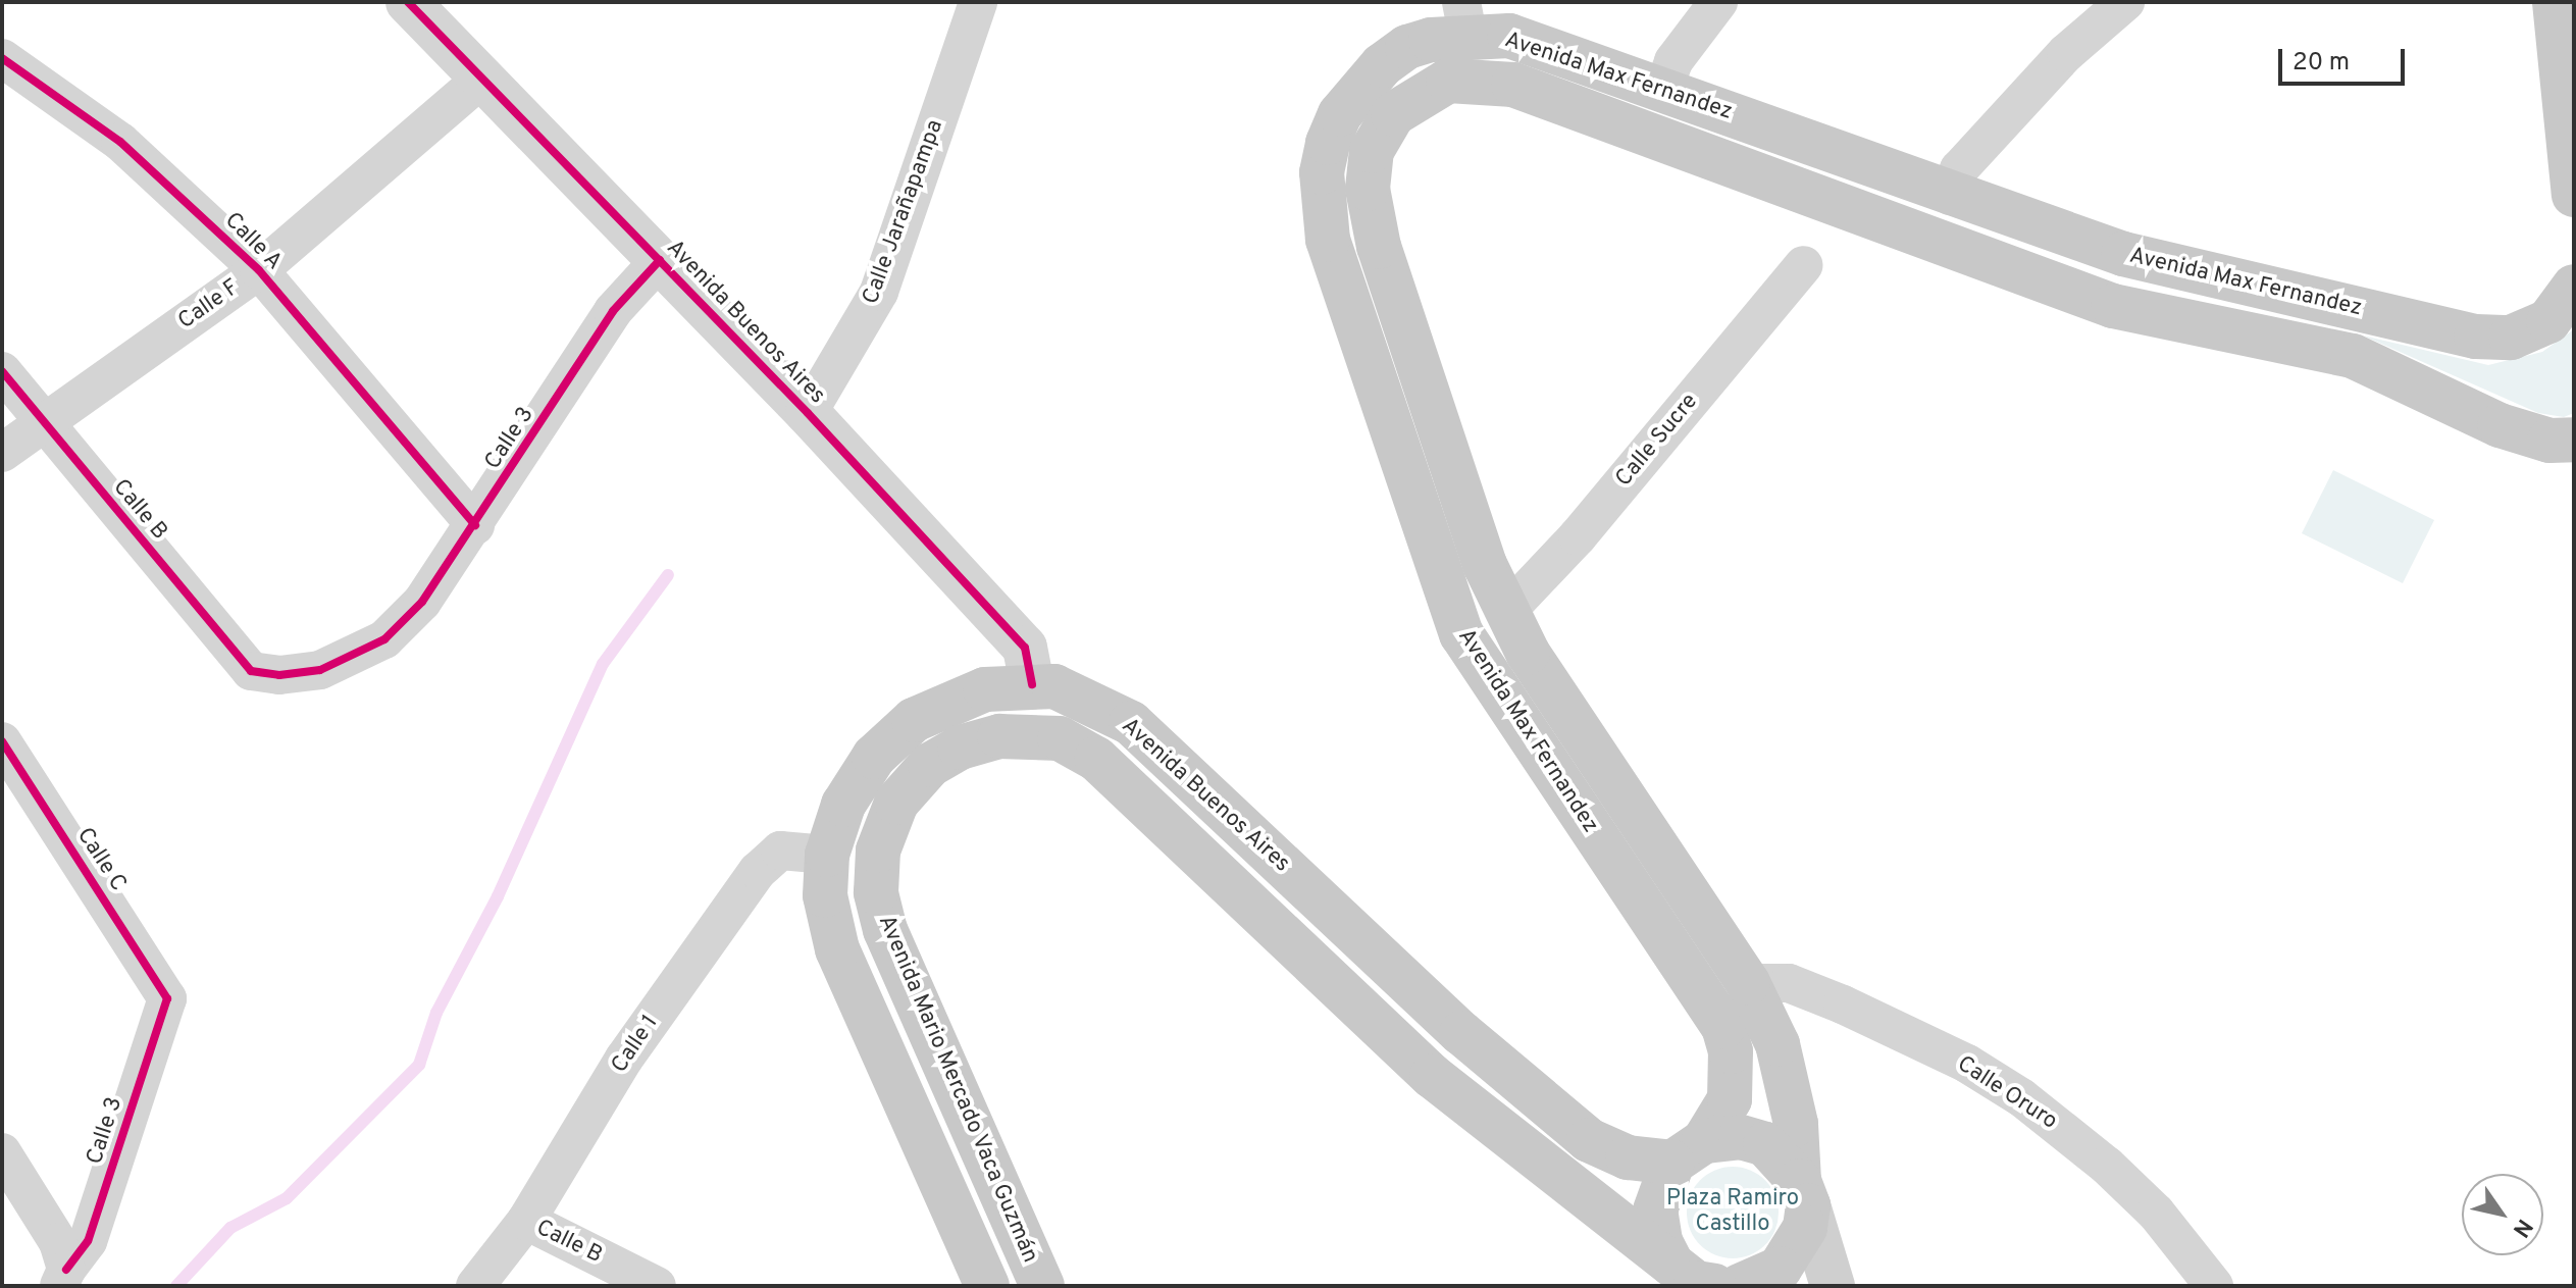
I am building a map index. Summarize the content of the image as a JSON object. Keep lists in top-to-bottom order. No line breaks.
{"streets":{"main road":["Avenida Max Fernandez","Avenida Buenos Aires","Avenida Mario Mercado Vaca Guzmán"],"street":["Calle Jarañapampa","Calle A","Calle F","Calle 3","Calle Sucre","Calle B","Calle C","Calle 1","Calle Oruro"]},"crossings":[["Avenida Max Fernandez","Avenida Buenos Aires"],["Avenida Max Fernandez","Calle Sucre"],["Avenida Max Fernandez","Calle Oruro"],["Calle Jarañapampa","Avenida Buenos Aires"],["Calle A","Calle F"],["Calle A","Calle 3"],["Calle F","Avenida Buenos Aires"],["Calle F","Calle B"],["Avenida Buenos Aires","Calle 3"],["Avenida Buenos Aires","Avenida Mario Mercado Vaca Guzmán"],["Calle 3","Calle B"],["Calle 3","Calle C"],["Calle B","Calle 1"]],"parks":["Plaza Ramiro Castillo"],"scale_bar":"20 m","north":"bottom right"}
